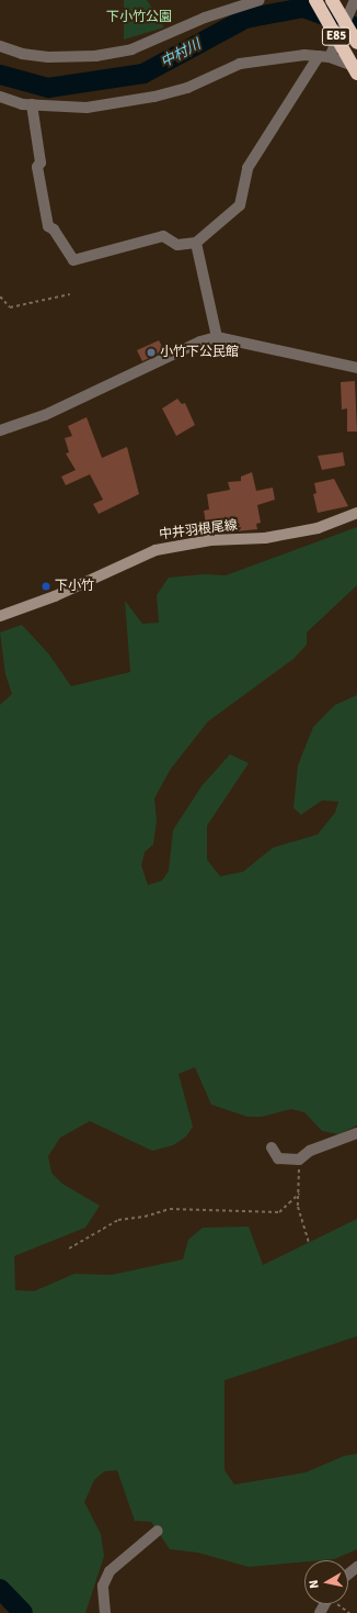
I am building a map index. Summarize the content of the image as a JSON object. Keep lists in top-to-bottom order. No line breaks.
{"streets":{"highway":["E85"],"main road":["中井羽根尾線"]},"water":["中村川"],"parks":["下小竹公園"],"places":["小竹下公民館","下小竹"],"north":"left"}
